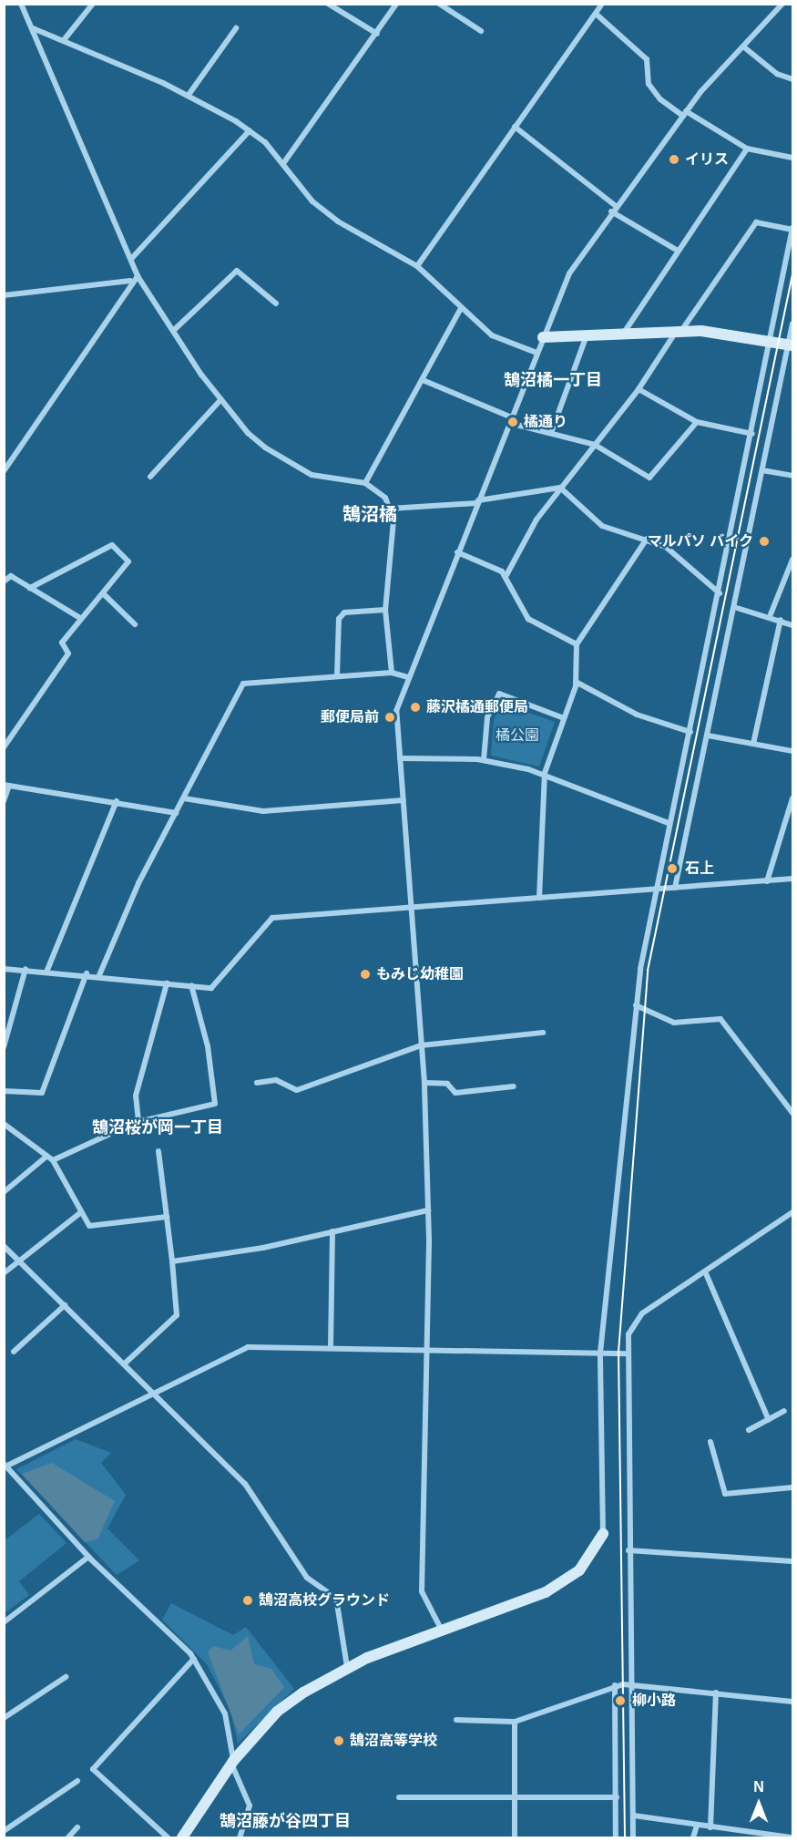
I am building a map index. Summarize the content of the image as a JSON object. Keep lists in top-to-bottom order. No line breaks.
{"districts":["鵠沼橘一丁目","鵠沼橘","鵠沼桜が岡一丁目","鵠沼藤が谷四丁目"],"parks":["橘公園"],"places":["イリス","橘通り","マルパソ バイク","藤沢橘通郵便局","郵便局前","石上","もみじ幼稚園","鵠沼高校グラウンド","柳小路","鵠沼高等学校"],"north":"top"}
